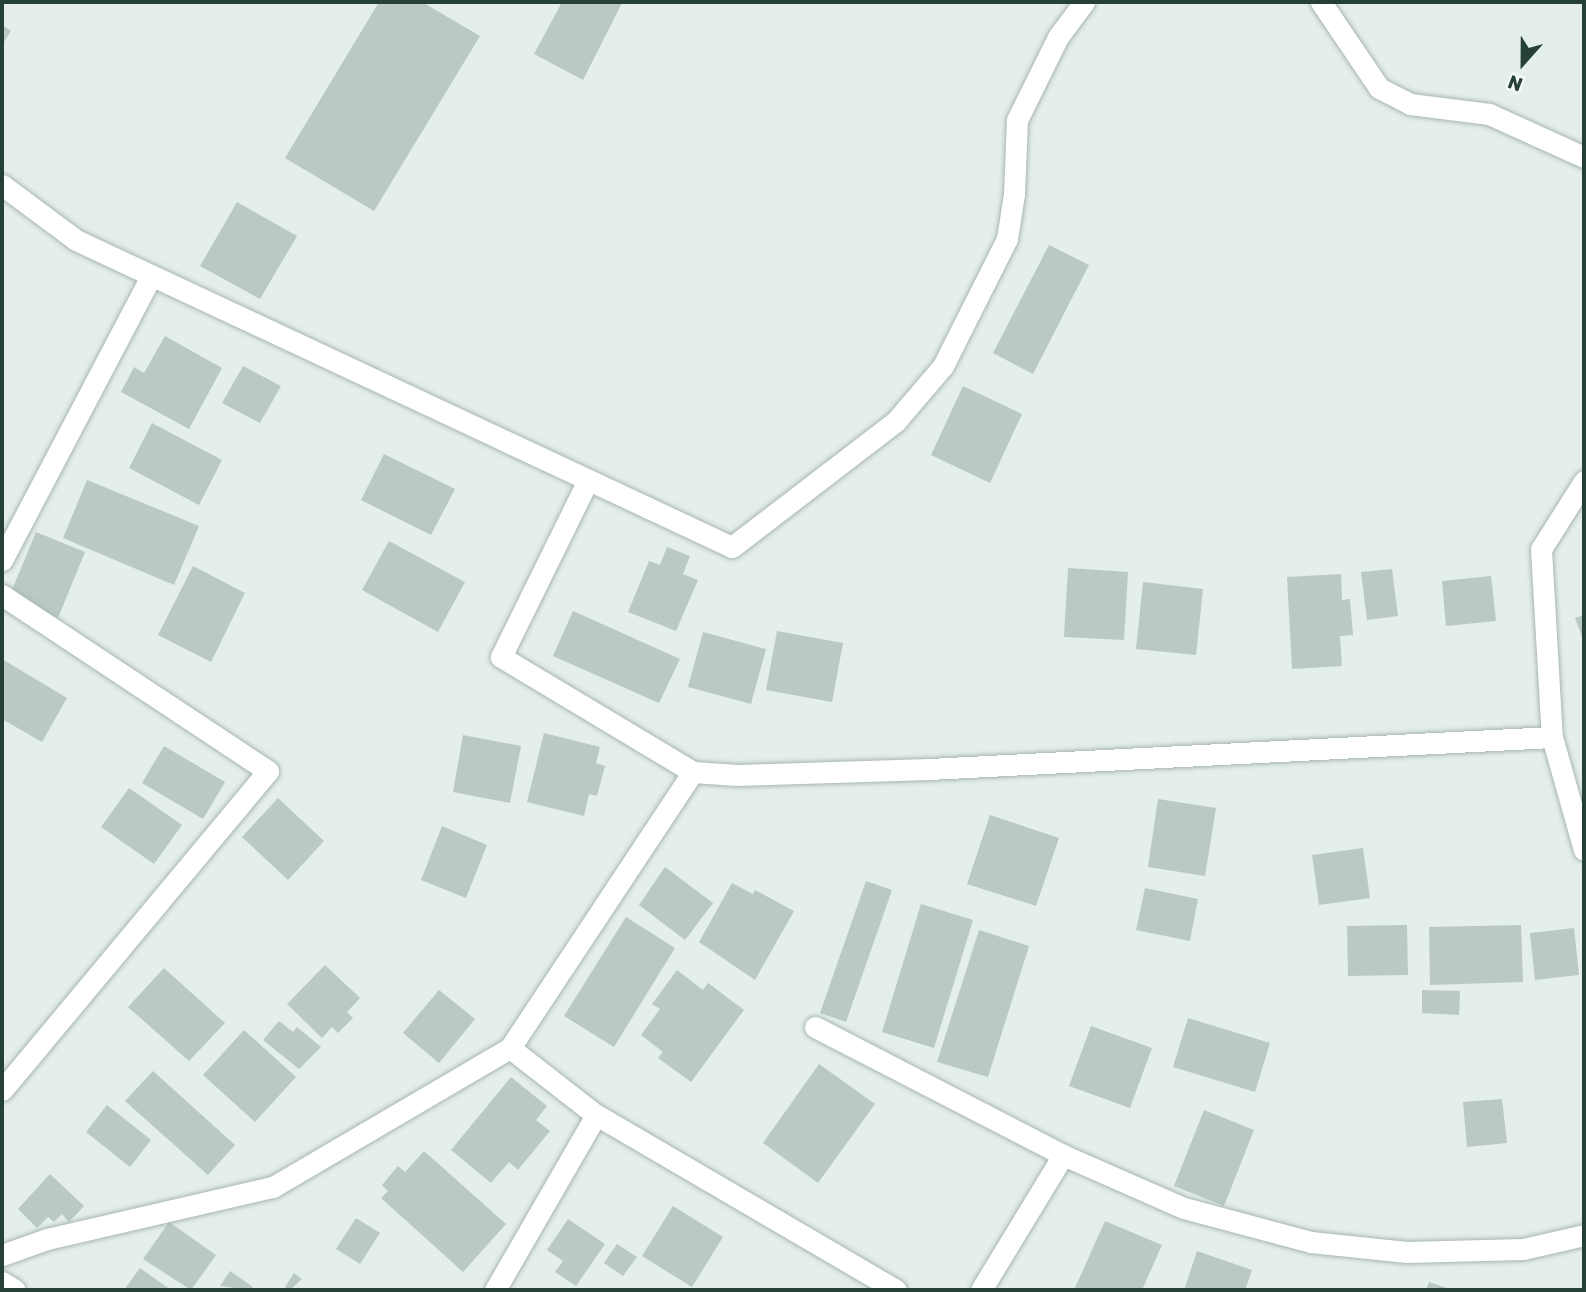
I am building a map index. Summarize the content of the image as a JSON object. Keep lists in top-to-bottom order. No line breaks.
{"north":"bottom"}
